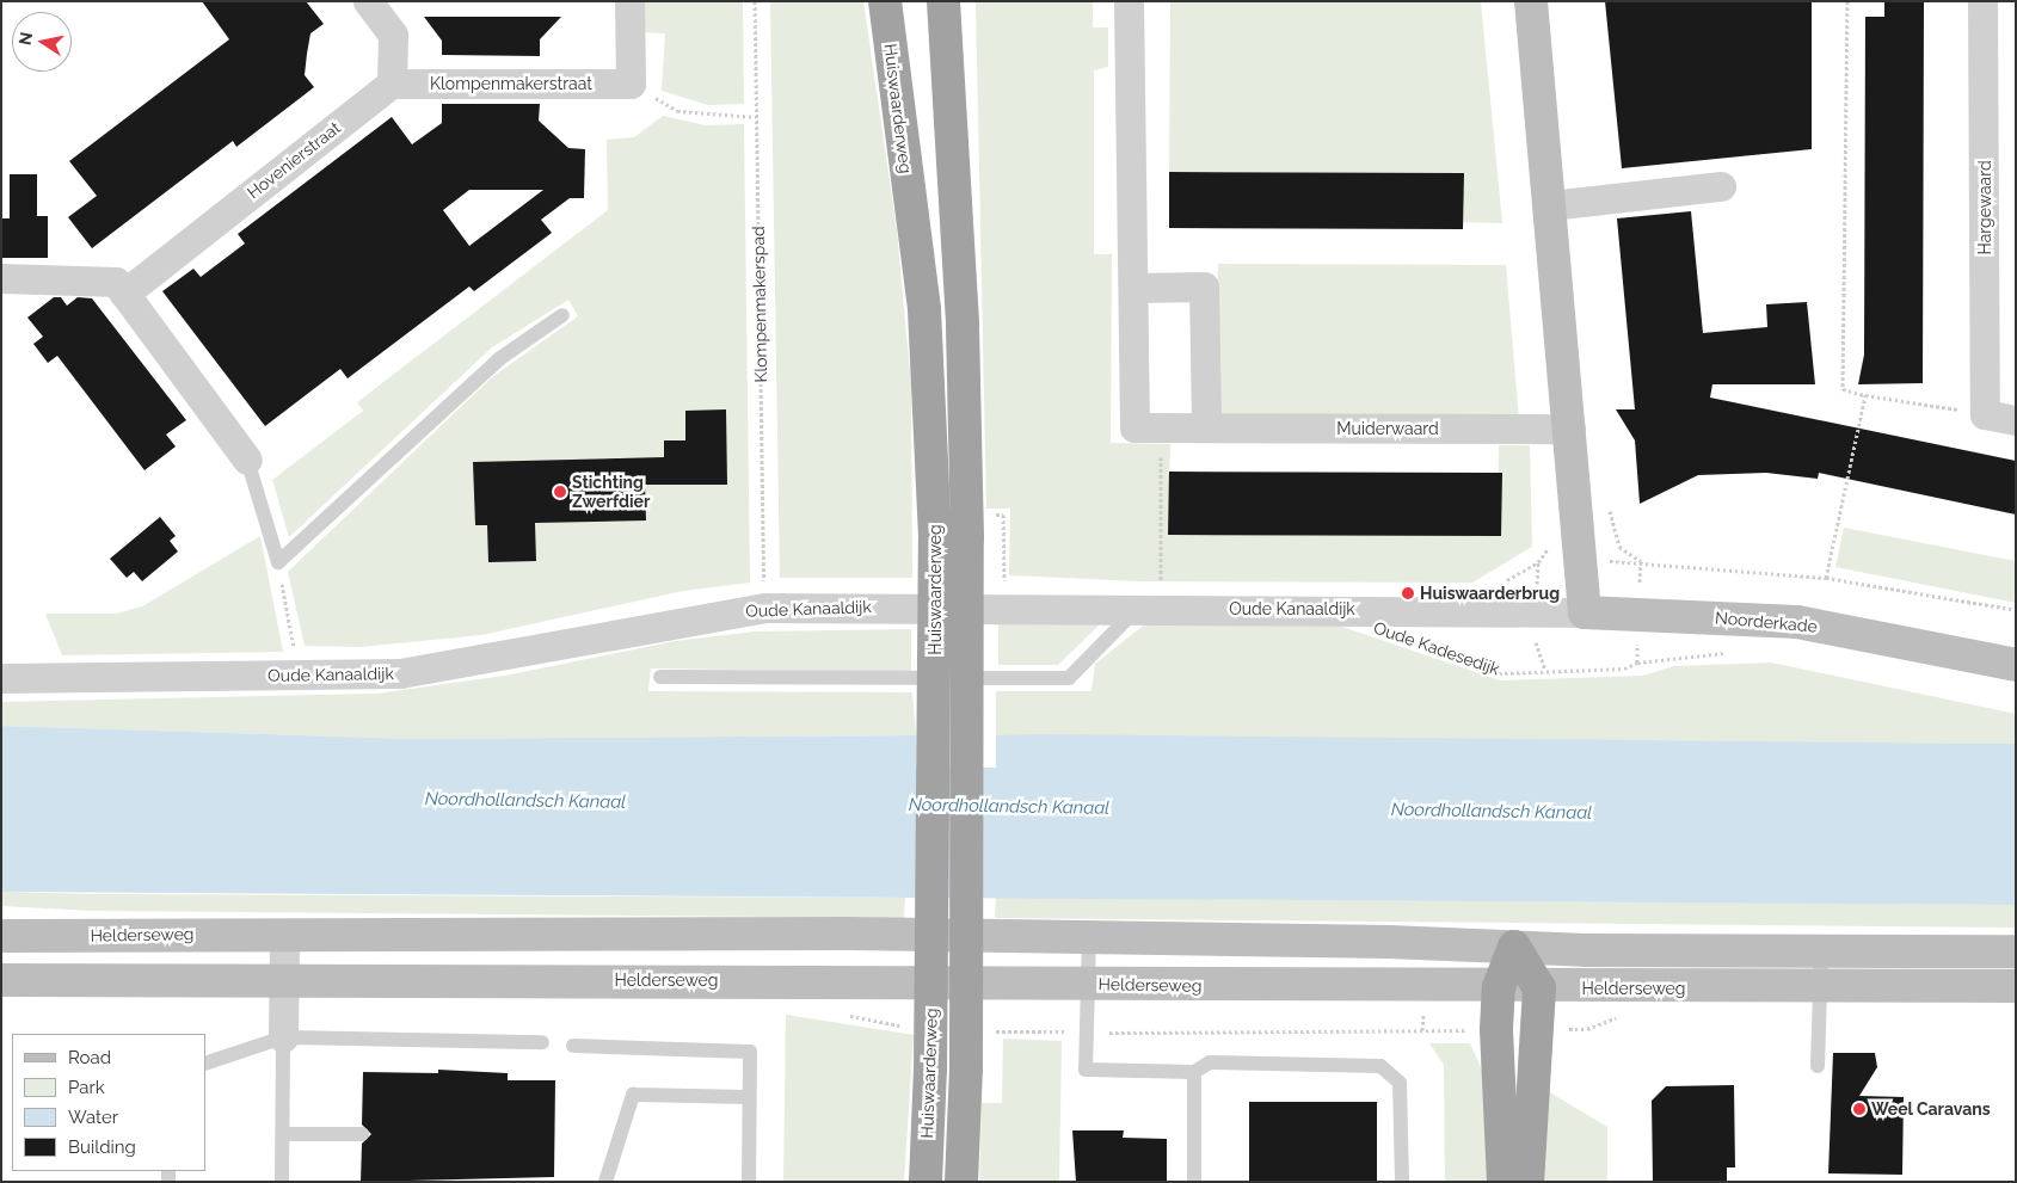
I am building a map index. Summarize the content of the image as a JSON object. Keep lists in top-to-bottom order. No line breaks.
{"streets":{"highway":["Huiswaarderweg"],"main road":["Noorderkade","Helderseweg"],"street":["Klompenmakerstraat","Hovenierstraat","Hargewaard","Muiderwaard","Oude Kanaaldijk"],"path":["Klompenmakerspad","Oude Kadesedijk"]},"crossings":[["Klompenmakerstraat","Hovenierstraat"],["Klompenmakerspad","Oude Kanaaldijk"],["Oude Kanaaldijk","Noorderkade"],["Noorderkade","Oude Kadesedijk"]],"water":["Noordhollandsch Kanaal"],"places":["Stichting Zwerfdier","Huiswaarderbrug","Weel Caravans"],"legend":["Road","Park","Water","Building"],"north":"left"}
